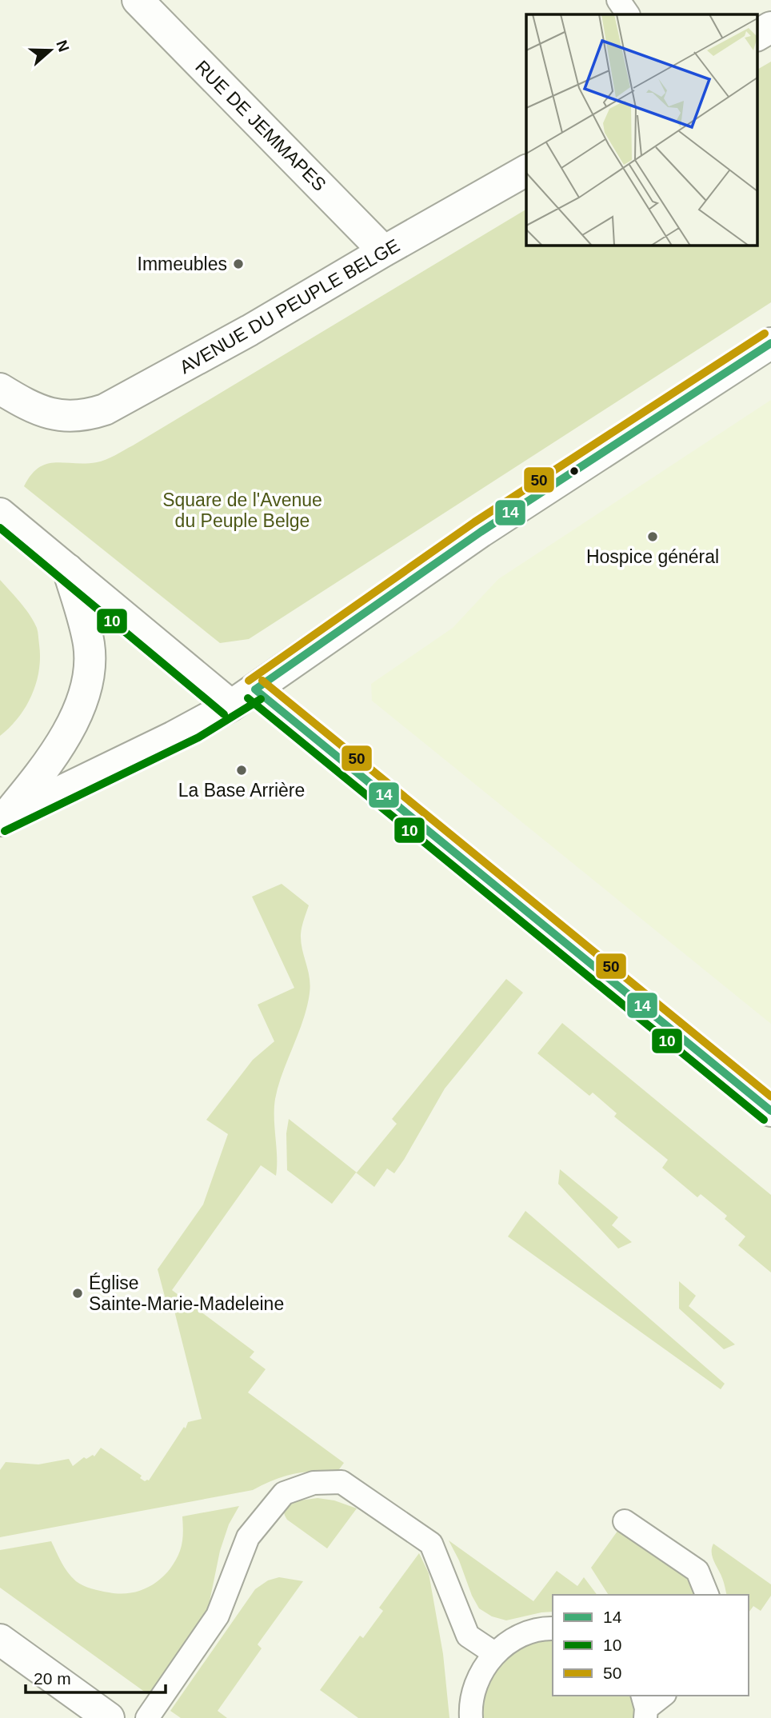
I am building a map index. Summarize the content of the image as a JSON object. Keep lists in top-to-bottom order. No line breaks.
{"streets":{"street":["RUE DE JEMMAPES","AVENUE DU PEUPLE BELGE"]},"crossings":[["RUE DE JEMMAPES","AVENUE DU PEUPLE BELGE"]],"parks":["Square de l'Avenue du Peuple Belge"],"places":["Immeubles","Hospice général","La Base Arrière","Église Sainte-Marie-Madeleine"],"lines":["transit line 50","transit line 14","transit line 10"],"legend":["14","10","50"],"scale_bar":"20 m","north":"right"}
